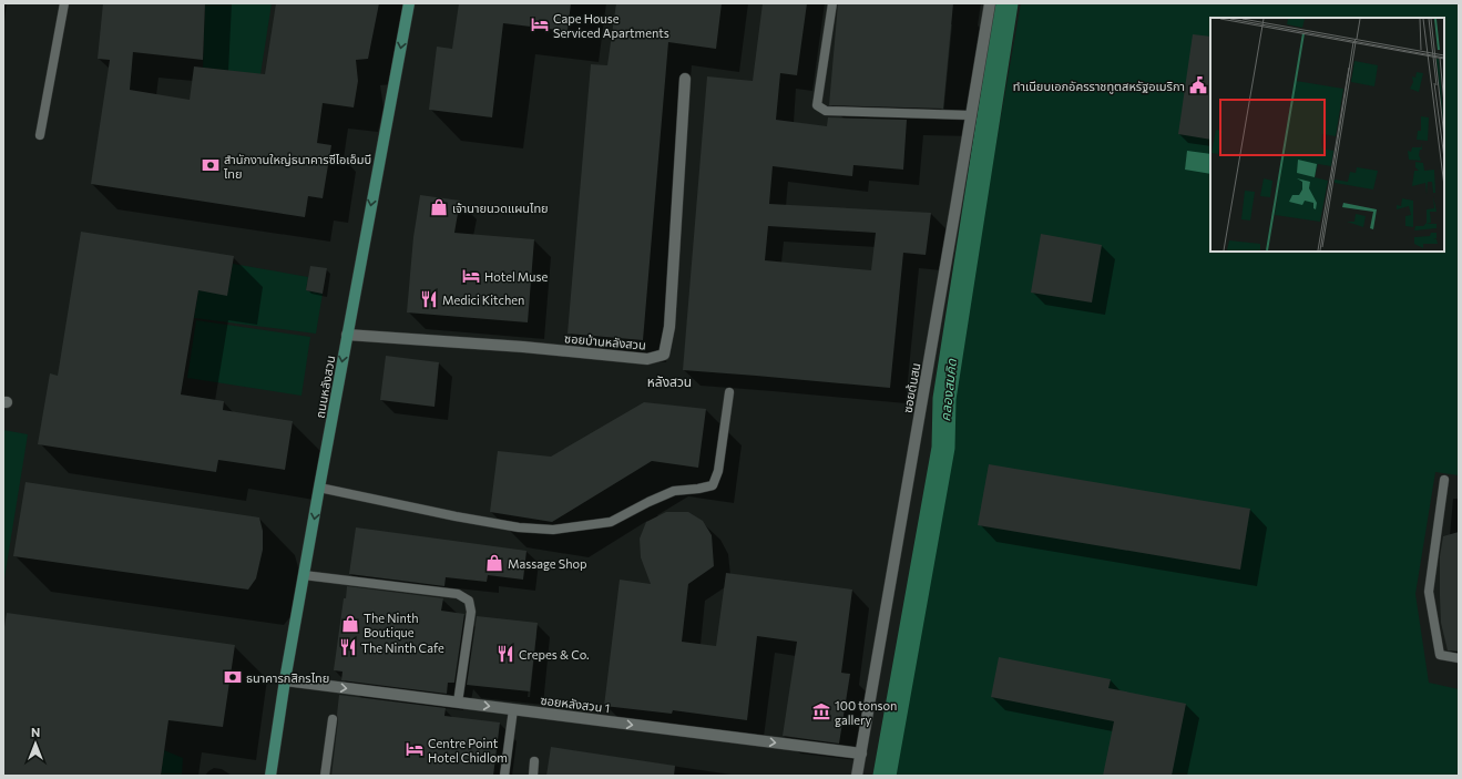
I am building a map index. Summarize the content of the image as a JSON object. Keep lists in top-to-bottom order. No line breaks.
{"streets":{"street":["ซอยบ้านหลังสวน","ถนนหลังสวน","ซอยต้นสน","ซอยหลังสวน 1"]},"crossings":[["ซอยบ้านหลังสวน","ถนนหลังสวน"],["ถนนหลังสวน","ซอยหลังสวน 1"],["ซอยต้นสน","ซอยหลังสวน 1"]],"one_way":["ถนนหลังสวน","ซอยหลังสวน 1"],"districts":["หลังสวน"],"water":["คลองสมคิด"],"places":{"hotel":["Cape House Serviced Apartments","Hotel Muse","Centre Point Hotel Chidlom"],"public building":["ทำเนียบเอกอัครราชทูตสหรัฐอเมริกา"],"bank":["สำนักงานใหญ่ธนาคารซีไอเอ็มบี ไทย","ธนาคารกสิกรไทย"],"shop":["เจ้านายนวดแผนไทย","Massage Shop","The Ninth Boutique"],"restaurant":["Medici Kitchen","The Ninth Cafe","Crepes & Co."],"museum":["100 tonson gallery"]},"north":"top"}
